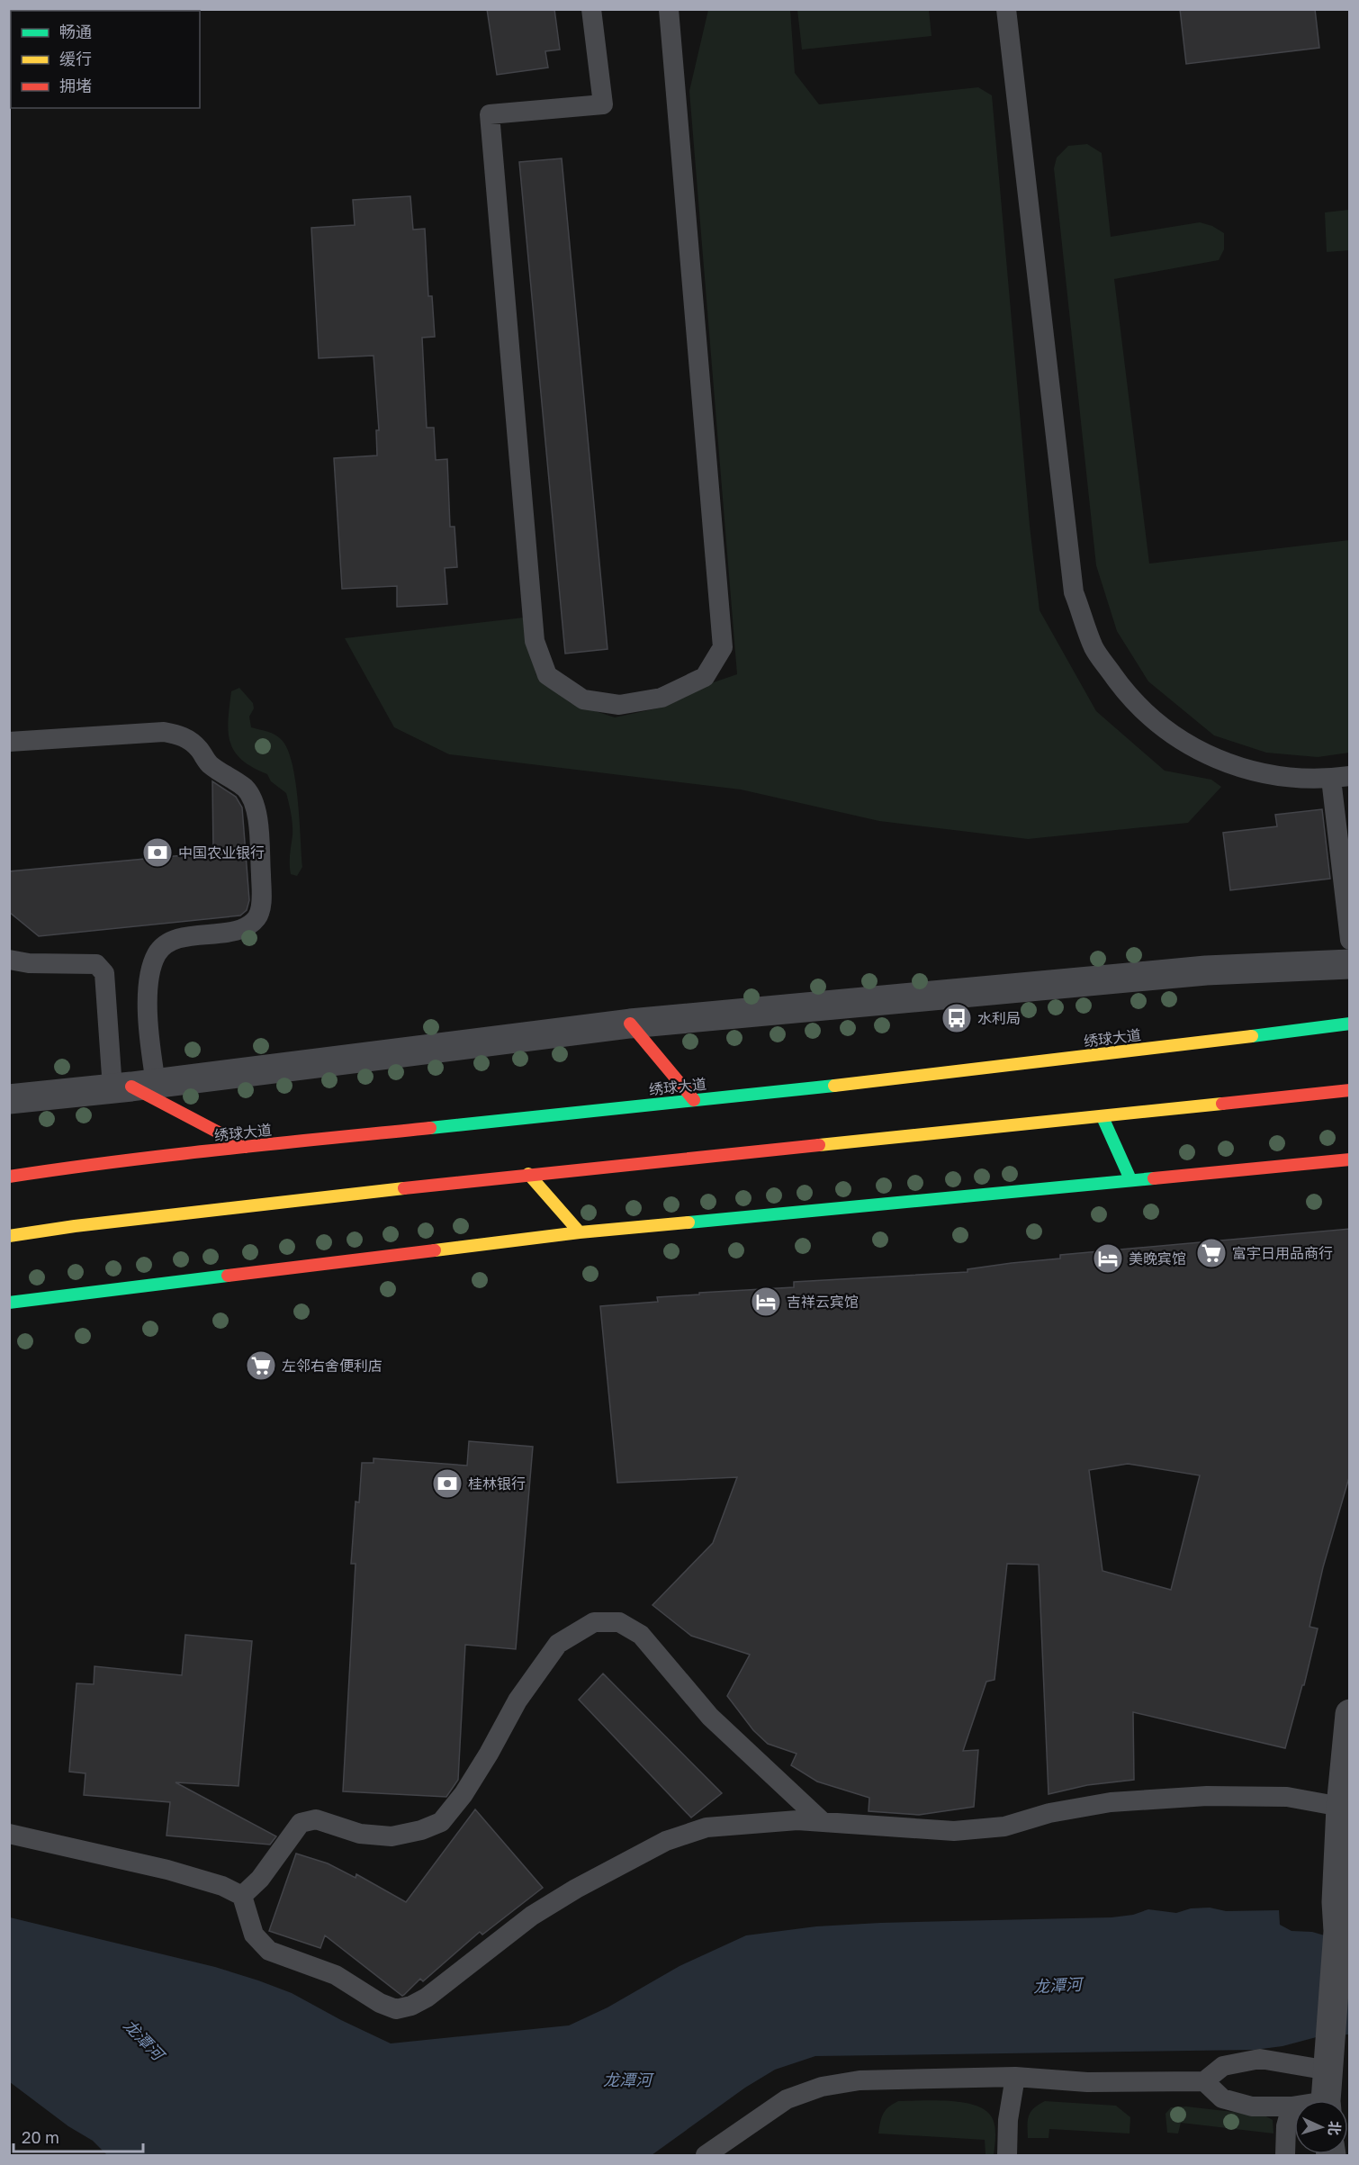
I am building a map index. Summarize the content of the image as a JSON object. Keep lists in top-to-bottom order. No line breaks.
{"streets":{"main road":["绣球大道"]},"water":["龙潭河"],"places":{"bank":["中国农业银行","桂林银行"],"bus stop":["水利局"],"supermarket":["富宇日用品商行","左邻右舍便利店"],"hotel":["美晚宾馆","吉祥云宾馆"]},"legend":["畅通","缓行","拥堵"],"scale_bar":"20 m","north":"right"}
